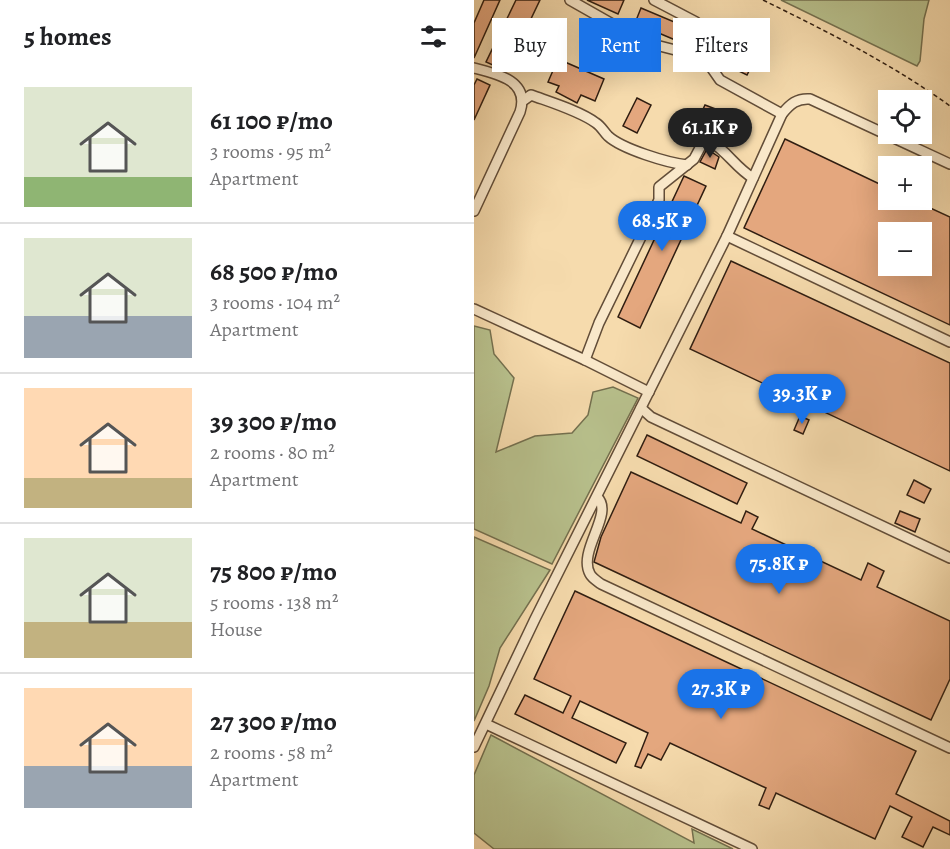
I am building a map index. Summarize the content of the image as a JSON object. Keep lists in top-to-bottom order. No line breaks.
{"page":{"heading":"5 homes","chip":["Buy","Rent","Filters"],"list":[{"name":"61 100 ₽/mo","note":"3 rooms · 95 m² · Apartment"},{"name":"68 500 ₽/mo","note":"3 rooms · 104 m² · Apartment"},{"name":"39 300 ₽/mo","note":"2 rooms · 80 m² · Apartment"},{"name":"75 800 ₽/mo","note":"5 rooms · 138 m² · House"},{"name":"27 300 ₽/mo","note":"2 rooms · 58 m² · Apartment"}],"map_buttons":["+","−"],"price":["61.1K ₽","68.5K ₽","39.3K ₽","75.8K ₽","27.3K ₽"]}}
